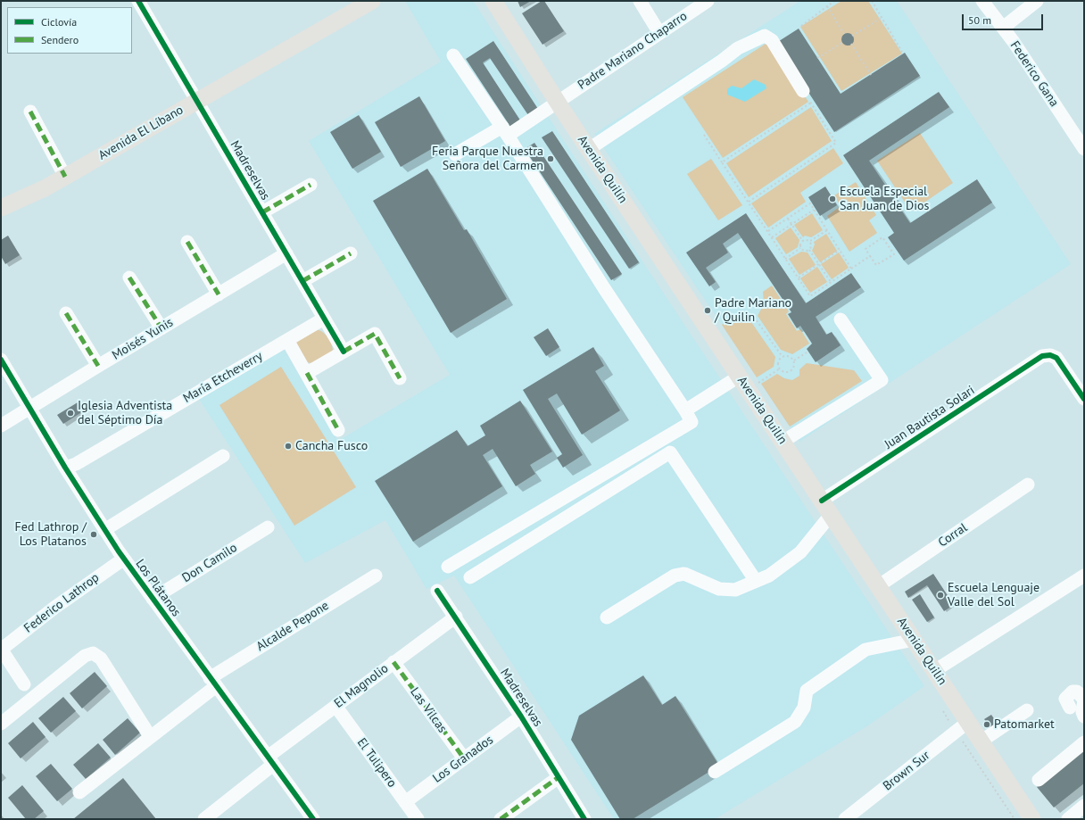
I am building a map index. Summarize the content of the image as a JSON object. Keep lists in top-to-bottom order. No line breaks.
{"streets":{"main road":["Avenida El Líbano","Avenida Quilín"],"street":["Padre Mariano Chaparro","Federico Gana","Madreselvas","Moisés Yunis","María Etcheverry","Juan Bautista Solari","Corral","Don Camilo","Los Plátanos","Federico Lathrop","Alcalde Pepone","El Magnolio","Las Vilcas","Los Granados","El Tulipero","Brown Sur"]},"crossings":[["Padre Mariano Chaparro","Avenida Quilín"],["Avenida El Líbano","Madreselvas"],["Avenida Quilín","Juan Bautista Solari"],["Avenida Quilín","Corral"],["Avenida Quilín","Brown Sur"],["Madreselvas","Moisés Yunis"],["Madreselvas","María Etcheverry"],["Madreselvas","El Magnolio"],["Madreselvas","Los Granados"],["Moisés Yunis","Los Plátanos"],["María Etcheverry","Los Plátanos"],["Don Camilo","Los Plátanos"],["Los Plátanos","Federico Lathrop"],["Los Plátanos","Alcalde Pepone"],["Los Plátanos","El Magnolio"],["El Magnolio","Las Vilcas"],["El Magnolio","El Tulipero"],["Las Vilcas","Los Granados"],["Los Granados","El Tulipero"]],"places":["Feria Parque Nuestra Señora del Carmen","Escuela Especial San Juan de Dios","Padre Mariano / Quilin","Iglesia Adventista del Séptimo Día","Cancha Fusco","Fed Lathrop / Los Platanos","Escuela Lenguaje Valle del Sol","Patomarket"],"legend":["Ciclovía","Sendero"],"scale_bar":"50 m"}
